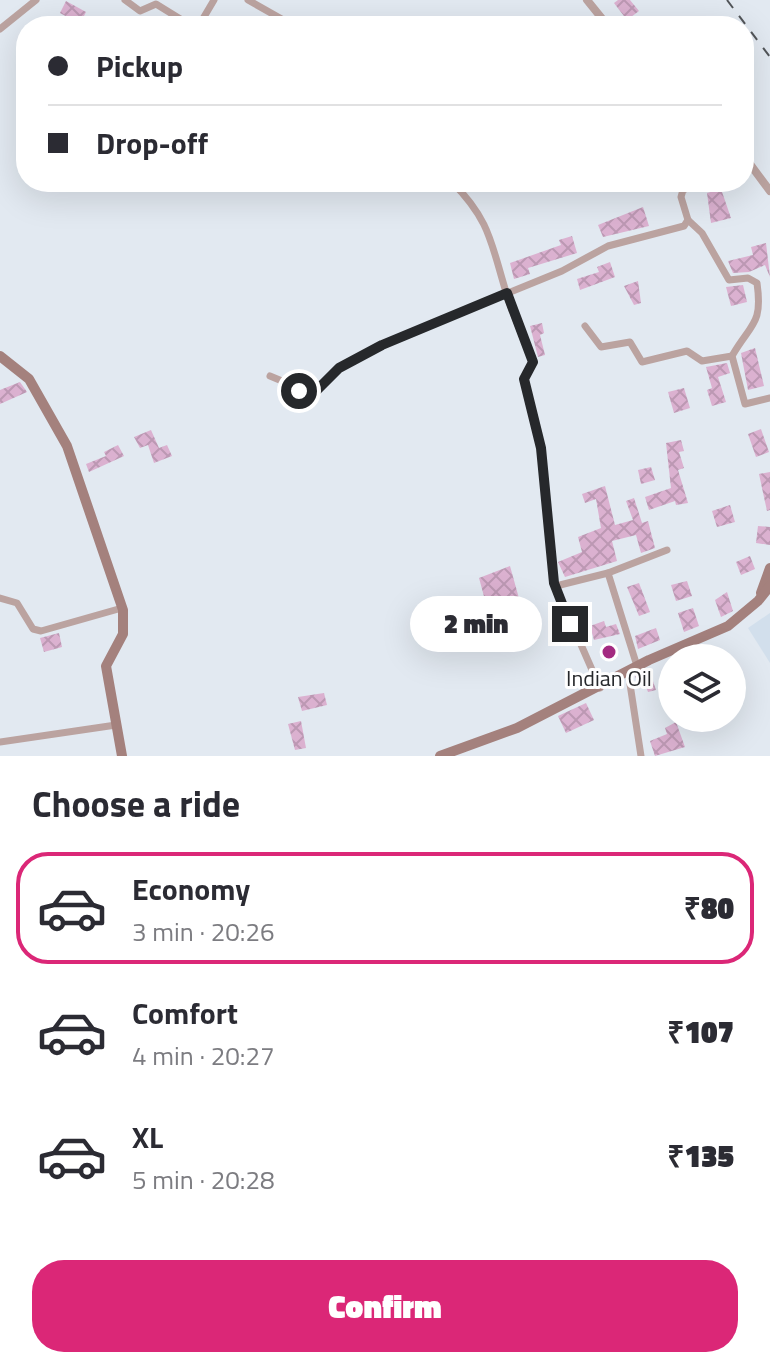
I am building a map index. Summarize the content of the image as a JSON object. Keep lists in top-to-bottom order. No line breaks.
{"places":["Indian Oil"],"page":{"banner":["Pickup","Drop-off"],"bubble":"2 min","heading":"Choose a ride","list":[{"name":"Economy","note":"3 min · 20:26","value":"₹80"},{"name":"Comfort","note":"4 min · 20:27","value":"₹107"},{"name":"XL","note":"5 min · 20:28","value":"₹135"}],"buttons":"Confirm"}}
